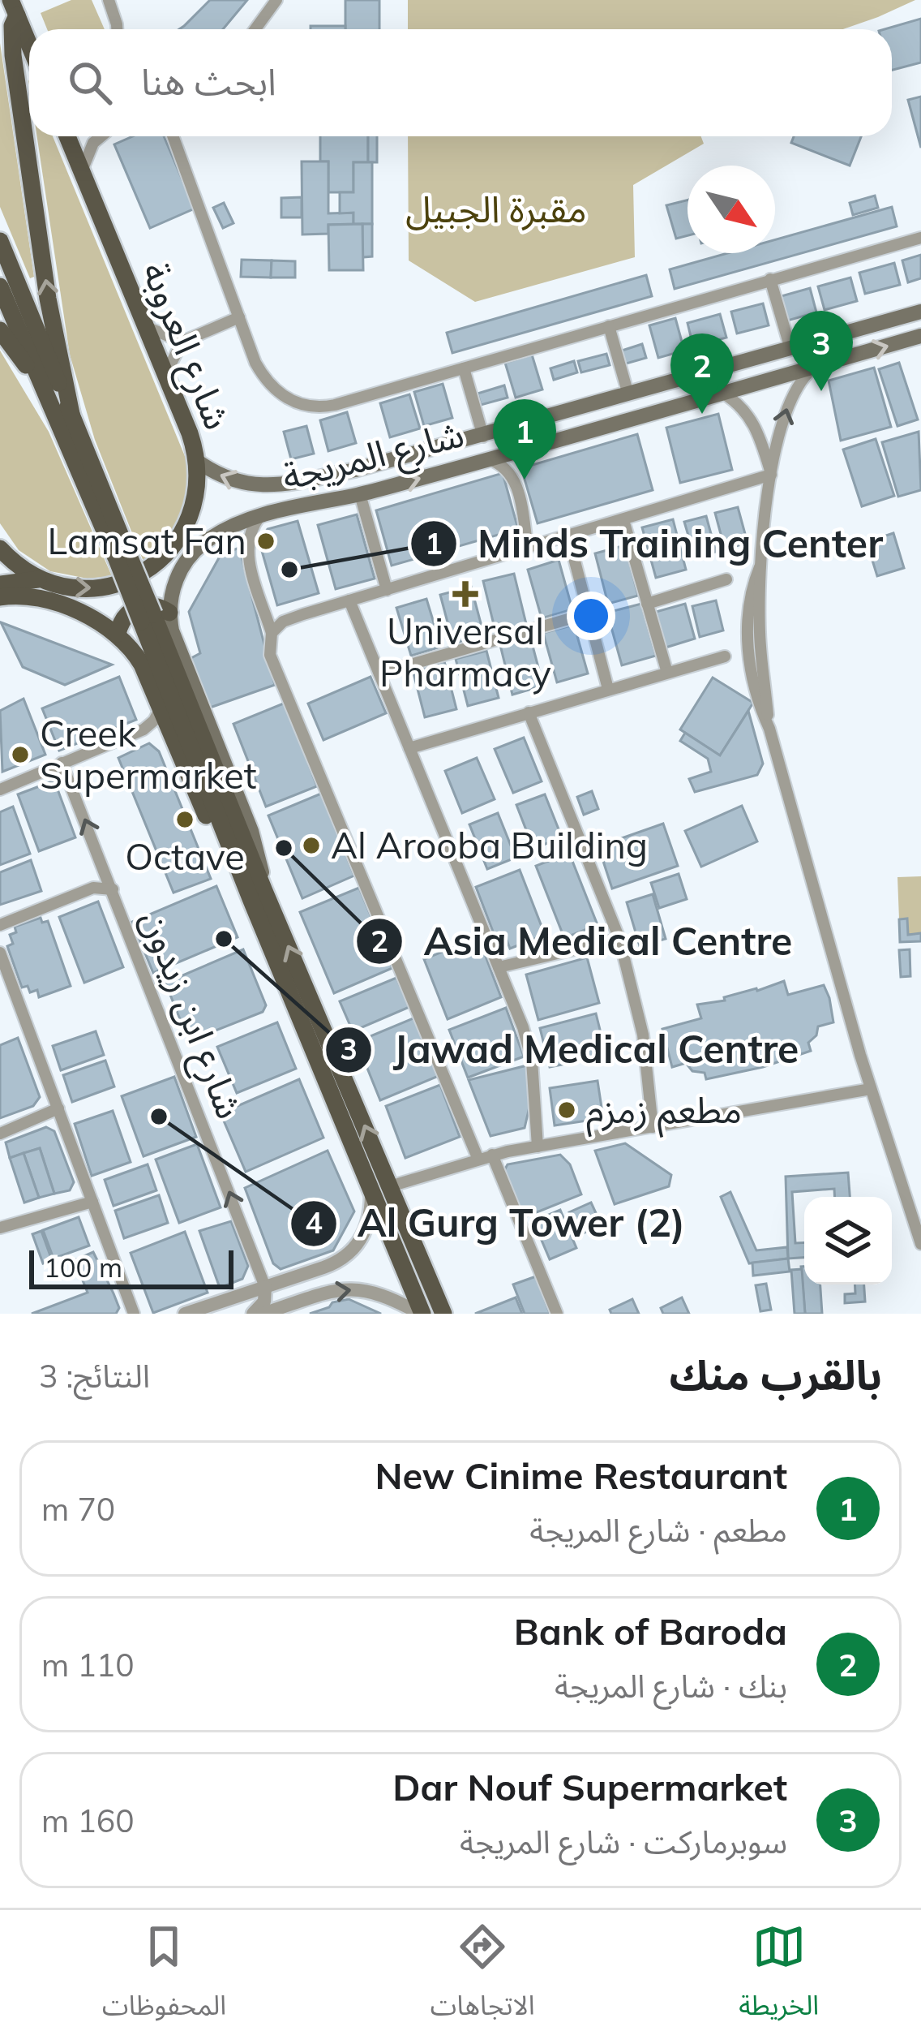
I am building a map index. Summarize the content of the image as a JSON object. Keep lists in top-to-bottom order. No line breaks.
{"streets":{"main road":["شارع العروبة","شارع المريجة"],"street":["شارع ابن زيدون"]},"crossings":[["شارع العروبة","شارع المريجة"]],"one_way":["شارع ابن زيدون"],"parks":["مقبرة الجبيل"],"places":{"other":["Lamsat Fan","Minds Training Center","Creek Supermarket","Octave","Al Arooba Building","Asia Medical Centre","Jawad Medical Centre","مطعم زمزم","Al Gurg Tower (2)"],"health":["Universal Pharmacy"]},"scale_bar":"100 m","north":"bottom right","page":{"search":"ابحث هنا","pins":["3","2","1"],"scale":"100 m","heading":["بالقرب منك","النتائج: 3"],"list":[{"mark":"1","name":"New Cinime Restaurant","note":"مطعم · شارع المريجة","value":"70 m"},{"mark":"2","name":"Bank of Baroda","note":"بنك · شارع المريجة","value":"110 m"},{"mark":"3","name":"Dar Nouf Supermarket","note":"سوبرماركت · شارع المريجة","value":"160 m"}],"nav":["الخريطة","الاتجاهات","المحفوظات"]}}
